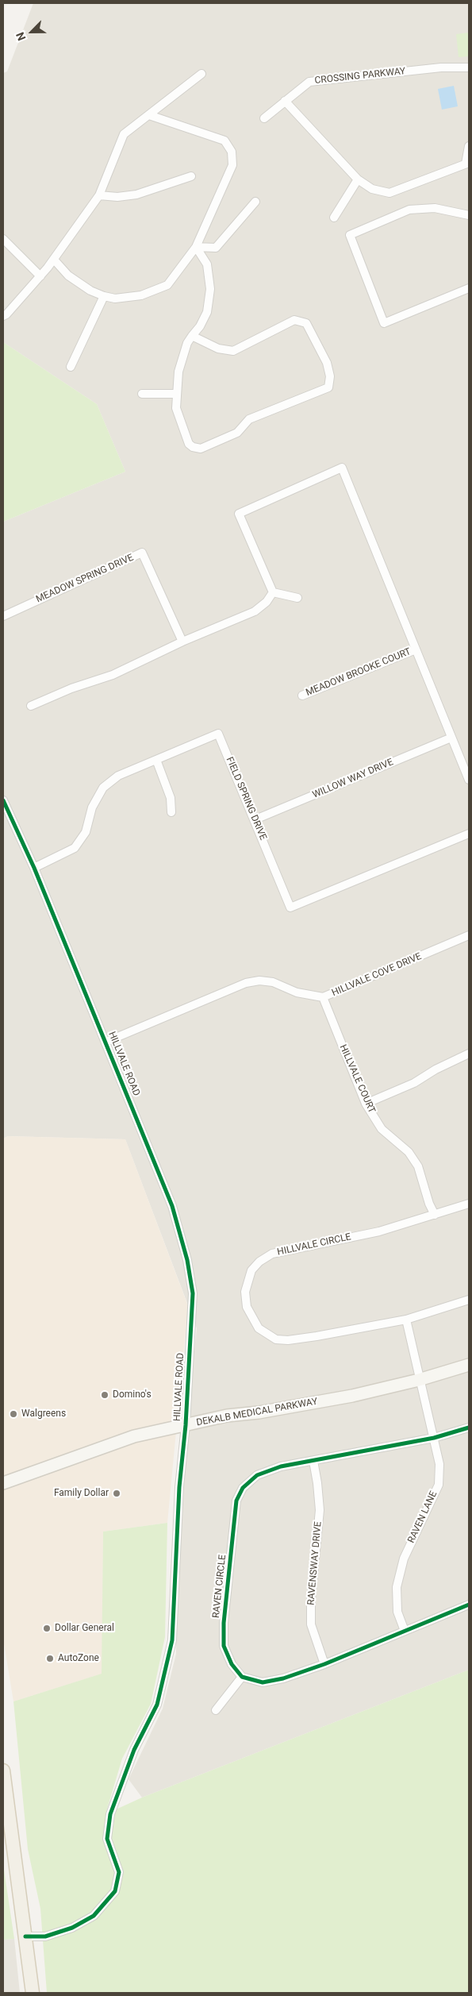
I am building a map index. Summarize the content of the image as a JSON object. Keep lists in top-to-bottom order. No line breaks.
{"streets":{"main road":["DEKALB MEDICAL PARKWAY"],"street":["CROSSING PARKWAY","MEADOW SPRING DRIVE","MEADOW BROOKE COURT","WILLOW WAY DRIVE","FIELD SPRING DRIVE","HILLVALE COVE DRIVE","HILLVALE ROAD","HILLVALE COURT","HILLVALE CIRCLE","RAVEN LANE","RAVENSWAY DRIVE","RAVEN CIRCLE"]},"crossings":[["WILLOW WAY DRIVE","FIELD SPRING DRIVE"],["FIELD SPRING DRIVE","HILLVALE ROAD"],["HILLVALE COVE DRIVE","HILLVALE ROAD"],["HILLVALE COVE DRIVE","HILLVALE COURT"],["HILLVALE ROAD","DEKALB MEDICAL PARKWAY"],["HILLVALE COURT","HILLVALE CIRCLE"],["HILLVALE CIRCLE","RAVEN LANE"],["DEKALB MEDICAL PARKWAY","RAVEN LANE"],["RAVEN LANE","RAVEN CIRCLE"],["RAVENSWAY DRIVE","RAVEN CIRCLE"]],"places":["Domino's","Walgreens","Family Dollar","Dollar General","AutoZone"],"north":"bottom left"}
